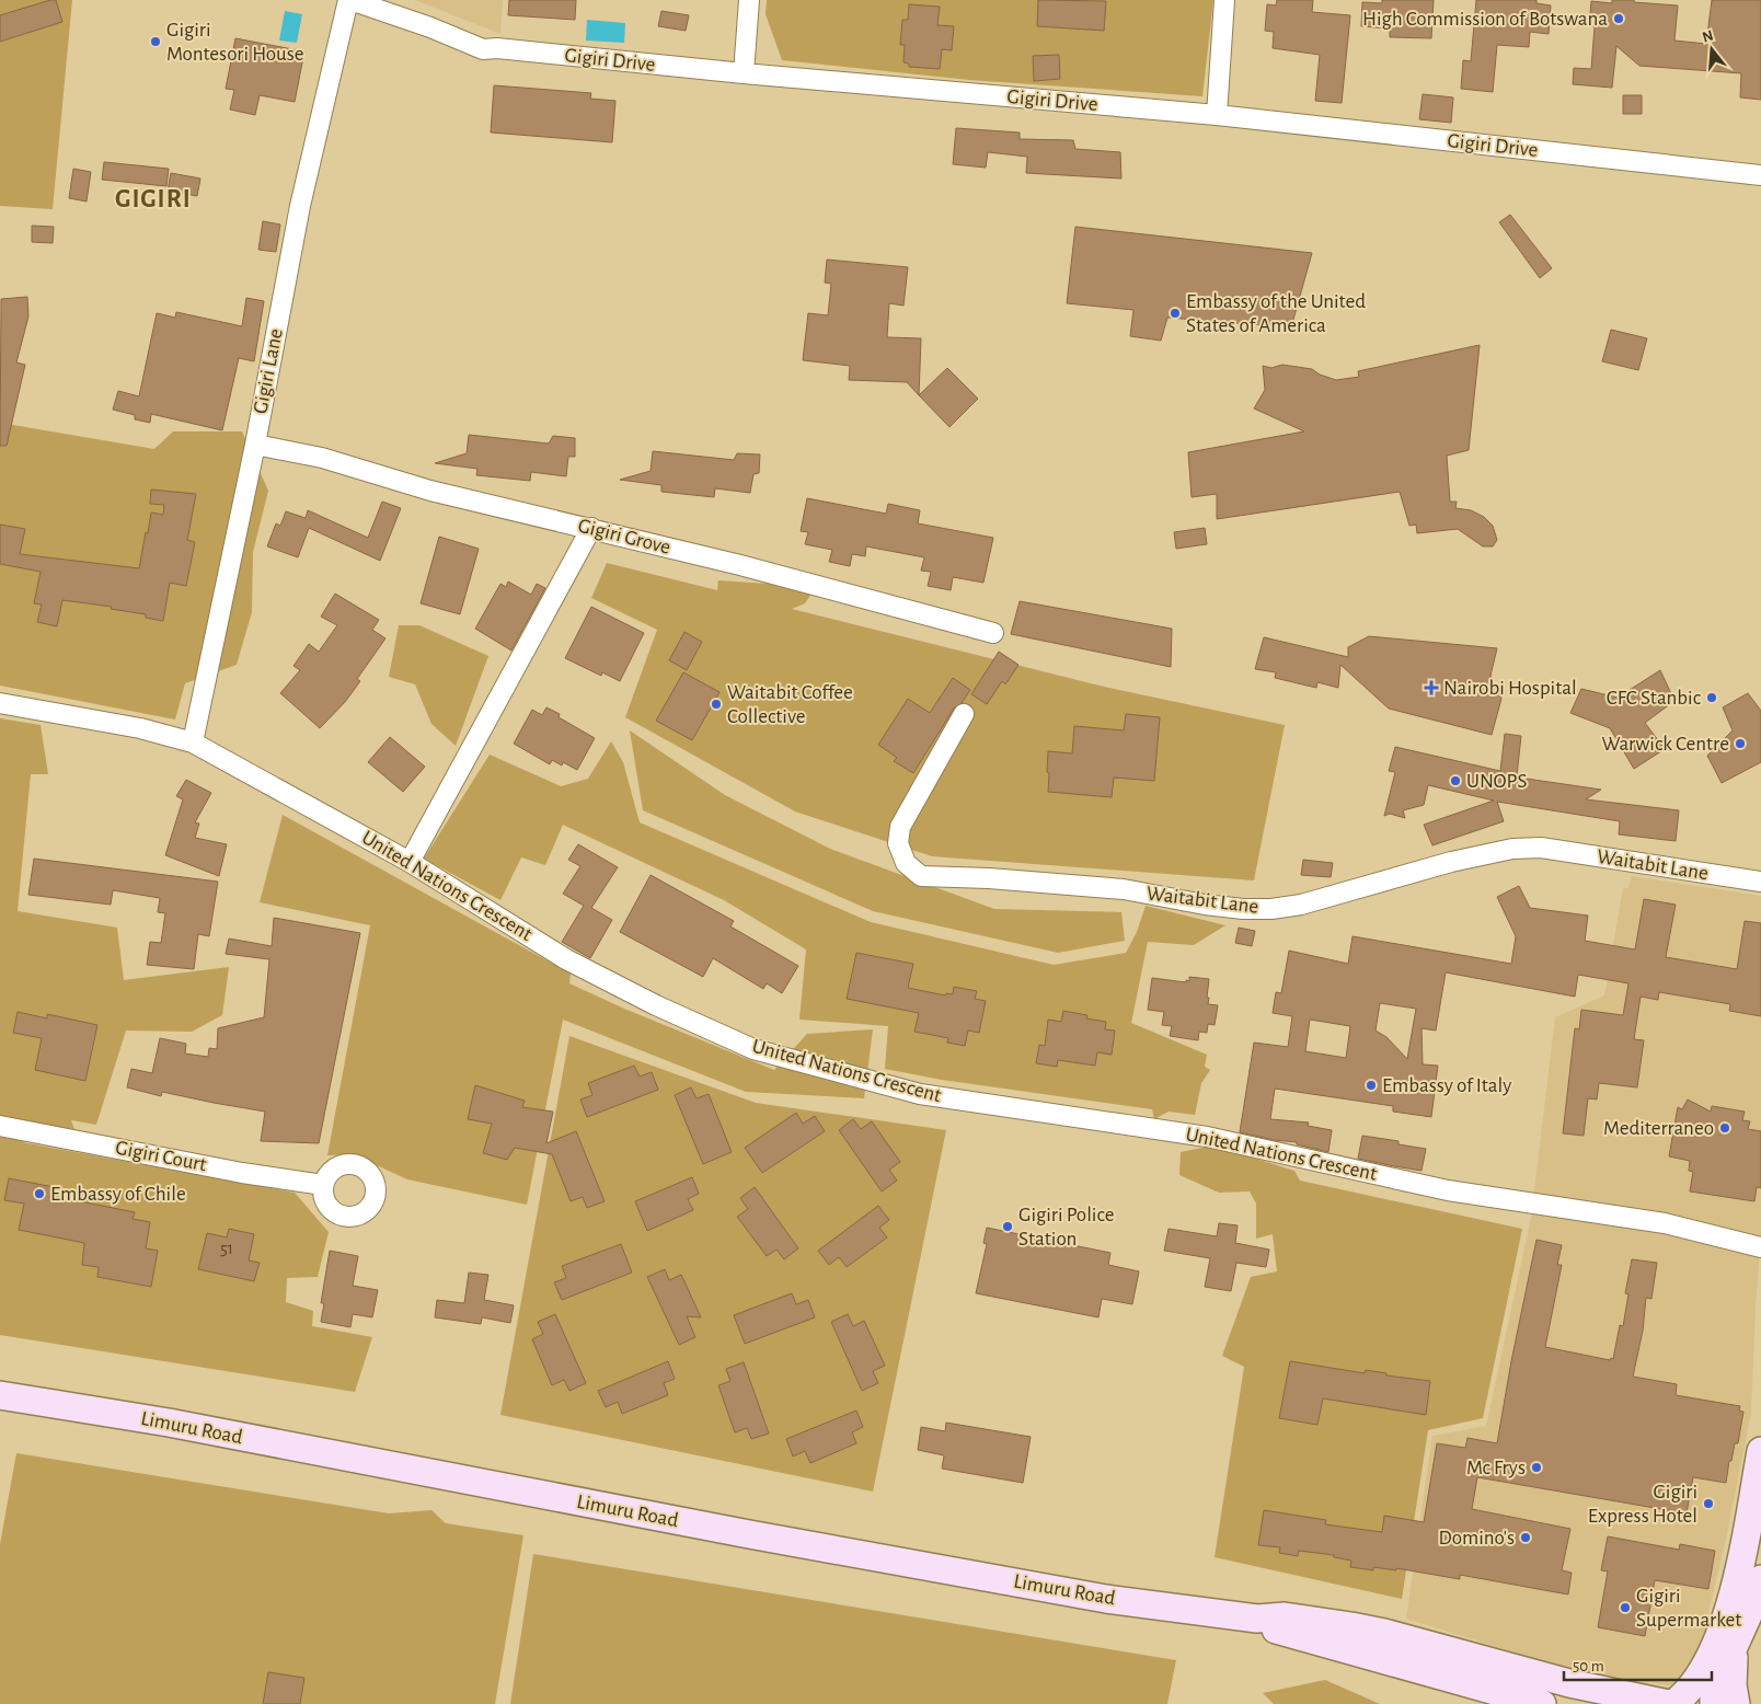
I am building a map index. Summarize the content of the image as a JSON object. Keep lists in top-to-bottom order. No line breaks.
{"streets":{"main road":["Limuru Road"],"street":["Gigiri Drive","Gigiri Lane","Gigiri Grove","Waitabit Lane","United Nations Crescent","Gigiri Court"]},"crossings":[["Gigiri Drive","Gigiri Lane"],["Gigiri Lane","Gigiri Grove"],["Gigiri Lane","United Nations Crescent"]],"districts":["GIGIRI"],"places":{"other":["High Commission of Botswana","Gigiri Montesori House","Embassy of the United States of America","CFC Stanbic","Waitabit Coffee Collective","Warwick Centre","UNOPS","Embassy of Italy","Mediterraneo","Embassy of Chile","Gigiri Police Station","Mc Frys","Gigiri Express Hotel","Domino's","Gigiri Supermarket"],"health":["Nairobi Hospital"]},"house_numbers":["51"],"scale_bar":"50 m","north":"top"}
